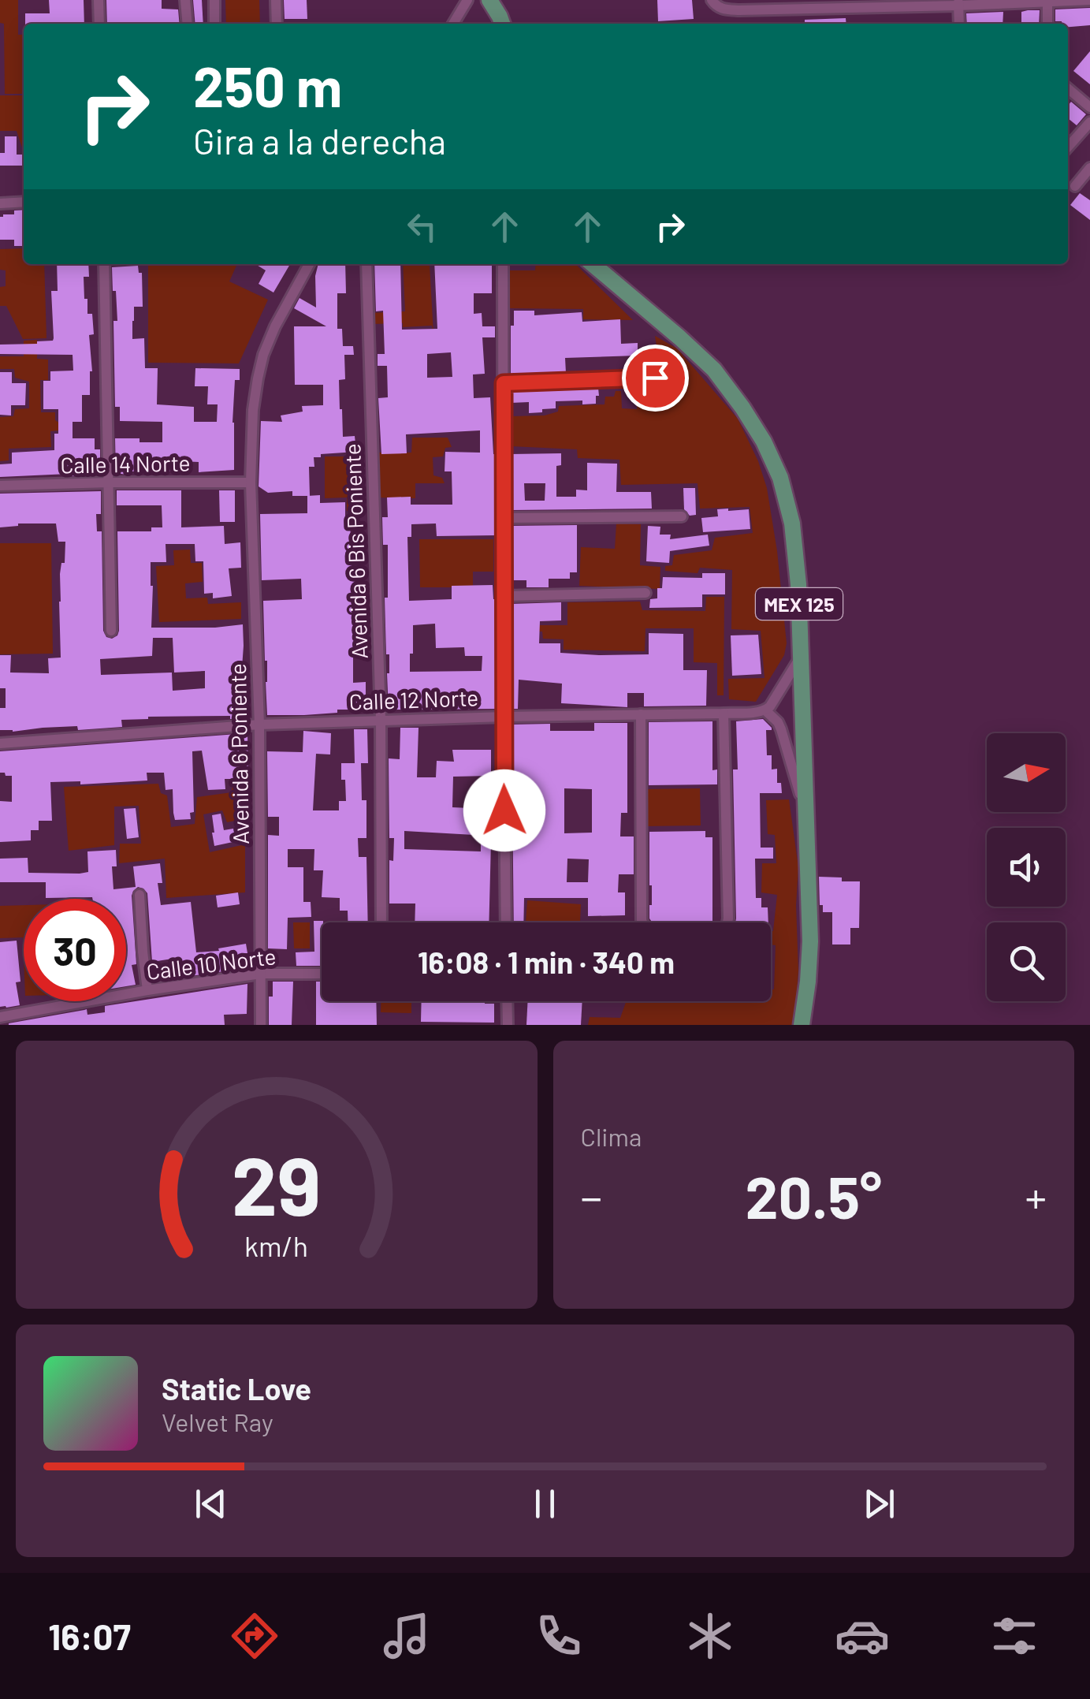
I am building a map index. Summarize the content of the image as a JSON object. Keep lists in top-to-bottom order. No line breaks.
{"streets":{"main road":["MEX 125"],"street":["Calle 14 Norte","Avenida 6 Bis Poniente","Calle 12 Norte","Avenida 6 Poniente","Calle 10 Norte"]},"crossings":[["Calle 14 Norte","Avenida 6 Poniente"],["Avenida 6 Bis Poniente","Calle 12 Norte"],["Calle 12 Norte","Avenida 6 Poniente"],["Avenida 6 Poniente","Calle 10 Norte"]],"north":"right","page":{"turn":["250 m","Gira a la derecha"],"limit":"30","trip":"16:08 · 1 min · 340 m","tile":"Clima","heat":["−","20.5°","+"],"song":["Static Love","Velvet Ray"],"tabs":"16:07","gauge":["29","km/h"]}}
